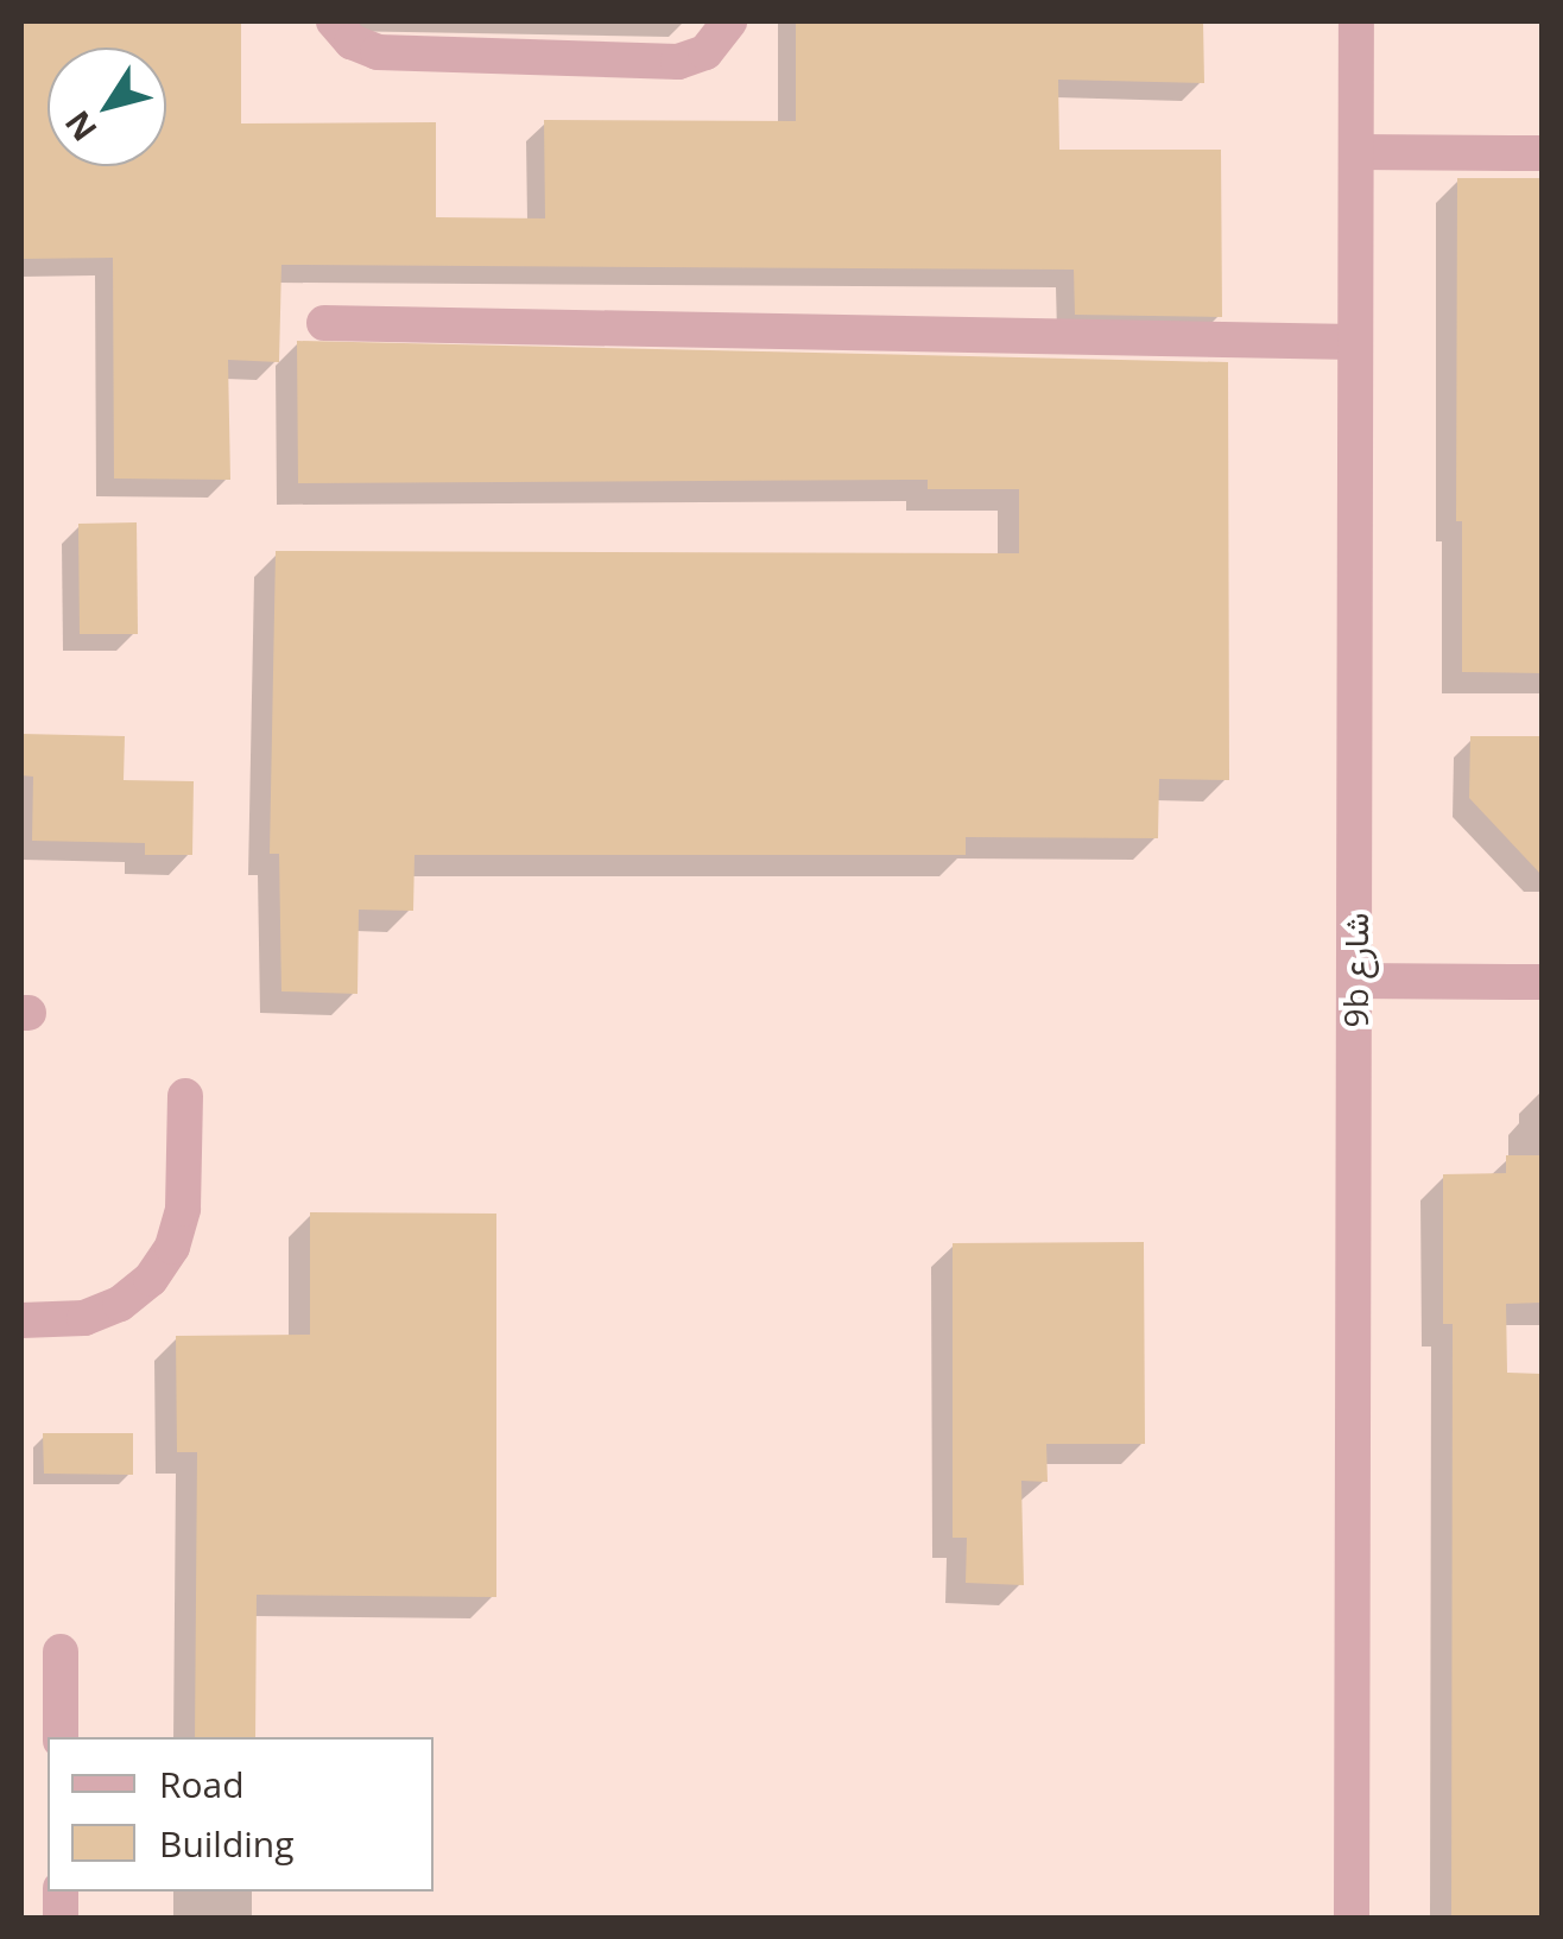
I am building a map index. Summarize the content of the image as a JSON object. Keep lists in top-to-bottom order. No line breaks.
{"streets":{"lane":["9b شارع"]},"legend":["Road","Building"],"north":"bottom left"}
